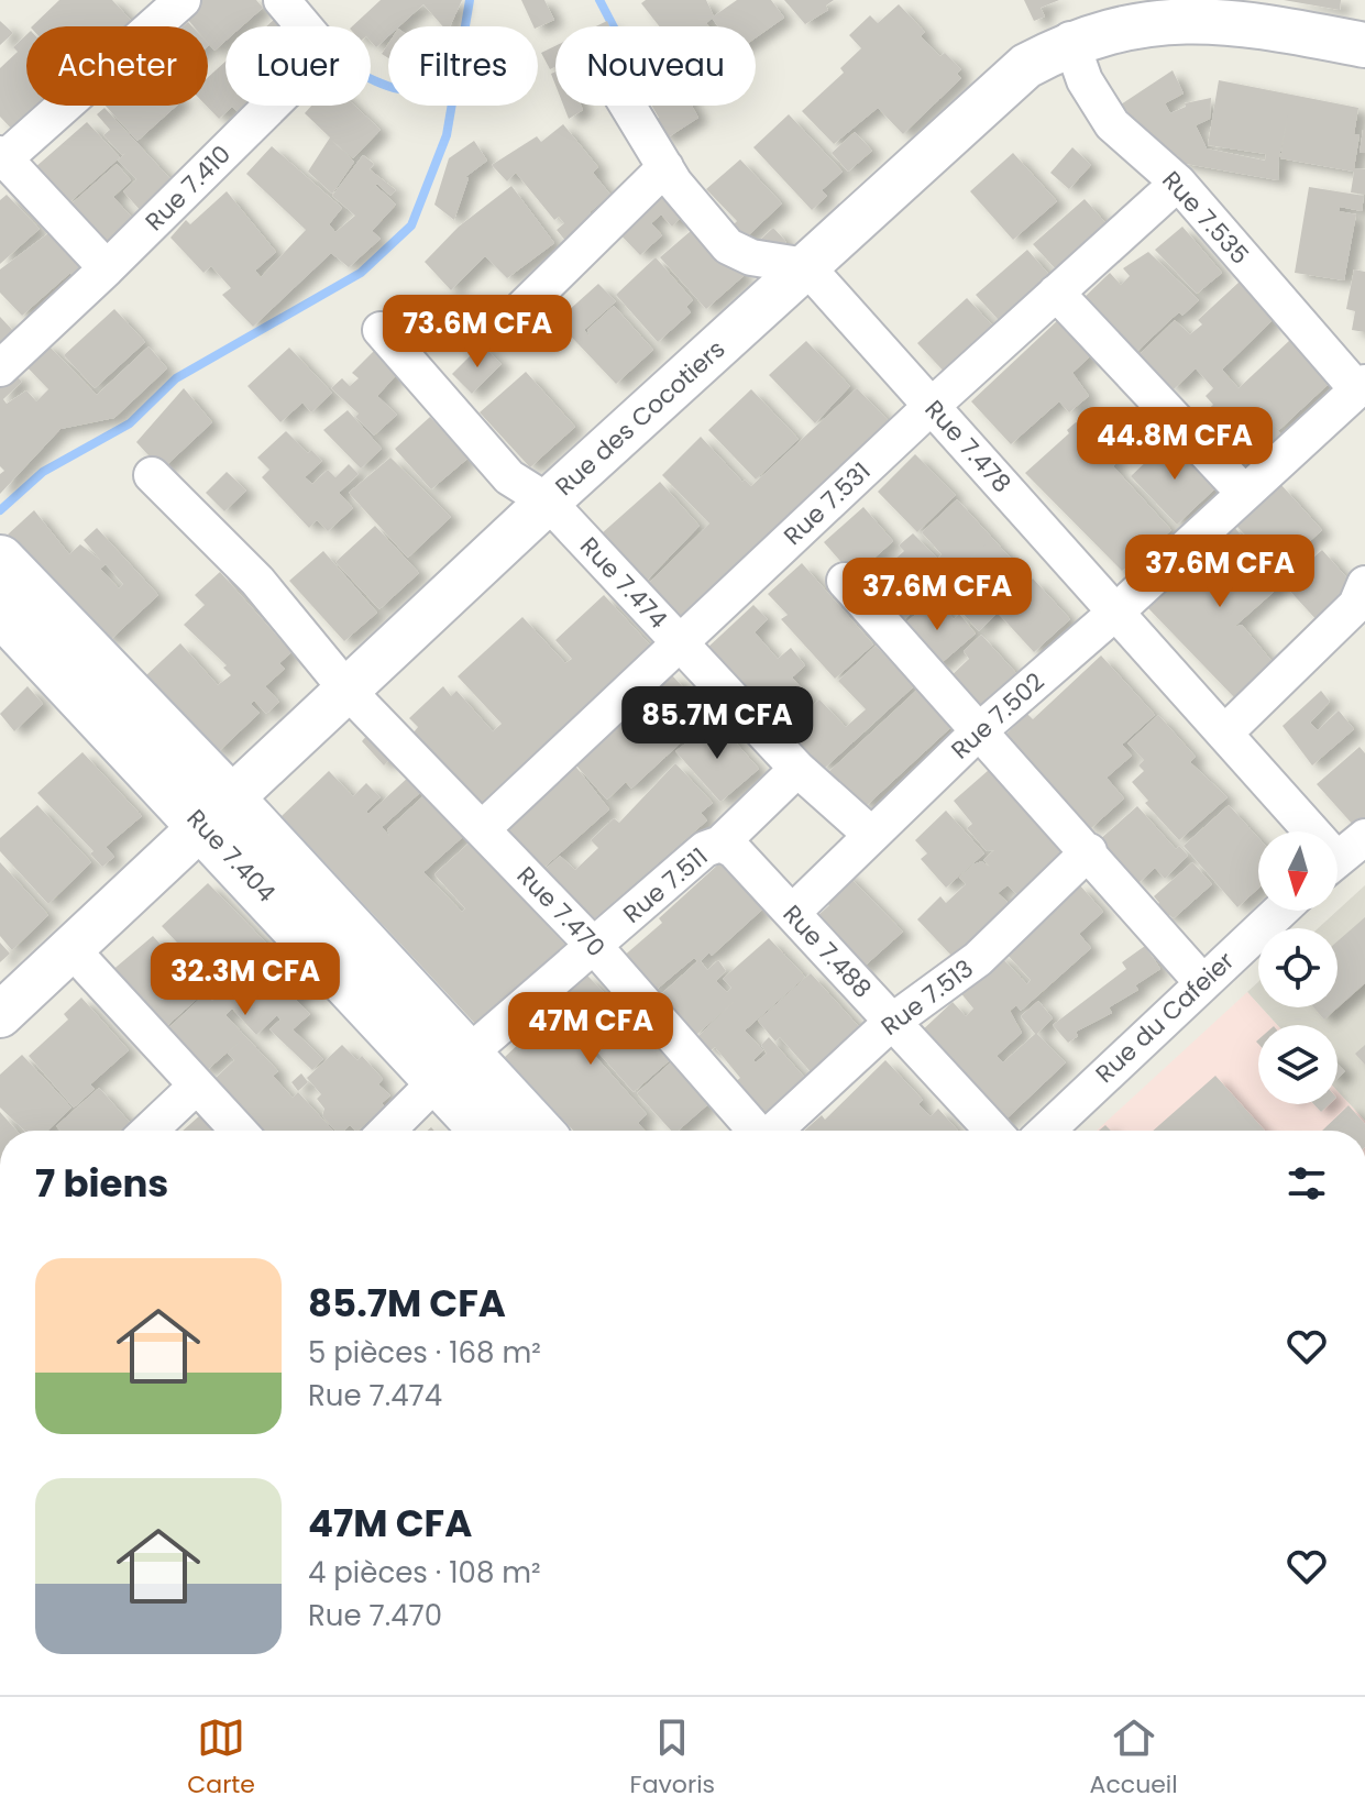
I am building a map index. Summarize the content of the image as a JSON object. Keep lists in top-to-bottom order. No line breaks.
{"streets":{"main road":["Rue 7.404"],"street":["Rue 7.410","Rue 7.535","Rue des Cocotiers","Rue 7.478","Rue 7.531","Rue 7.474","Rue 7.502","Rue 7.511","Rue 7.470","Rue 7.488","Rue 7.513","Rue du Cafeier"]},"crossings":[["Rue 7.535","Rue des Cocotiers"],["Rue 7.535","Rue 7.531"],["Rue 7.535","Rue 7.502"],["Rue des Cocotiers","Rue 7.478"],["Rue des Cocotiers","Rue 7.474"],["Rue des Cocotiers","Rue 7.404"],["Rue des Cocotiers","Rue 7.470"],["Rue 7.478","Rue 7.531"],["Rue 7.478","Rue 7.502"],["Rue 7.531","Rue 7.474"],["Rue 7.531","Rue 7.470"],["Rue 7.474","Rue 7.502"],["Rue 7.474","Rue 7.511"],["Rue 7.502","Rue 7.488"],["Rue 7.404","Rue 7.511"],["Rue 7.511","Rue 7.470"],["Rue 7.511","Rue 7.488"],["Rue 7.488","Rue 7.513"]],"north":"bottom","page":{"chip":["Acheter","Louer","Filtres","Nouveau"],"price":["73.6M CFA","44.8M CFA","37.6M CFA","37.6M CFA","85.7M CFA","32.3M CFA","47M CFA"],"heading":"7 biens","list":[{"name":"85.7M CFA","note":"5 pièces · 168 m² · Rue 7.474"},{"name":"47M CFA","note":"4 pièces · 108 m² · Rue 7.470"}],"tabs":["Carte","Favoris","Accueil"]}}
